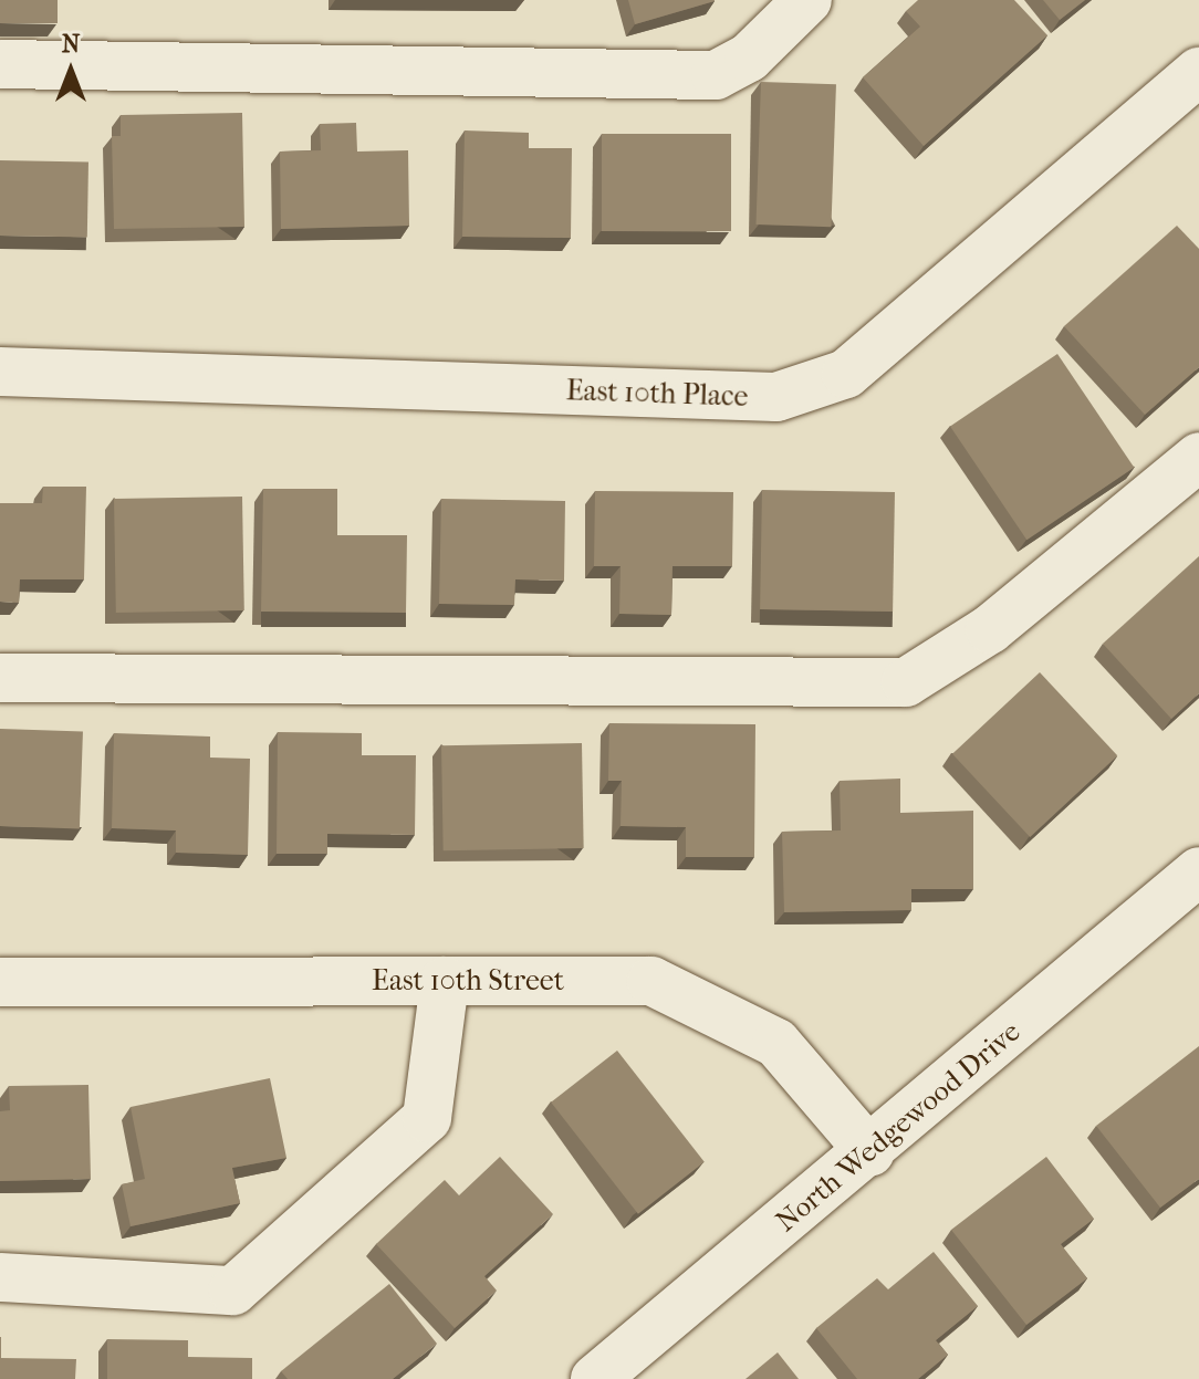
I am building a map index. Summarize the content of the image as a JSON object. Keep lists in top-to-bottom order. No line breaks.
{"streets":{"street":["East 10th Place","East 10th Street","North Wedgewood Drive"]},"crossings":[["East 10th Street","North Wedgewood Drive"]],"north":"top"}
